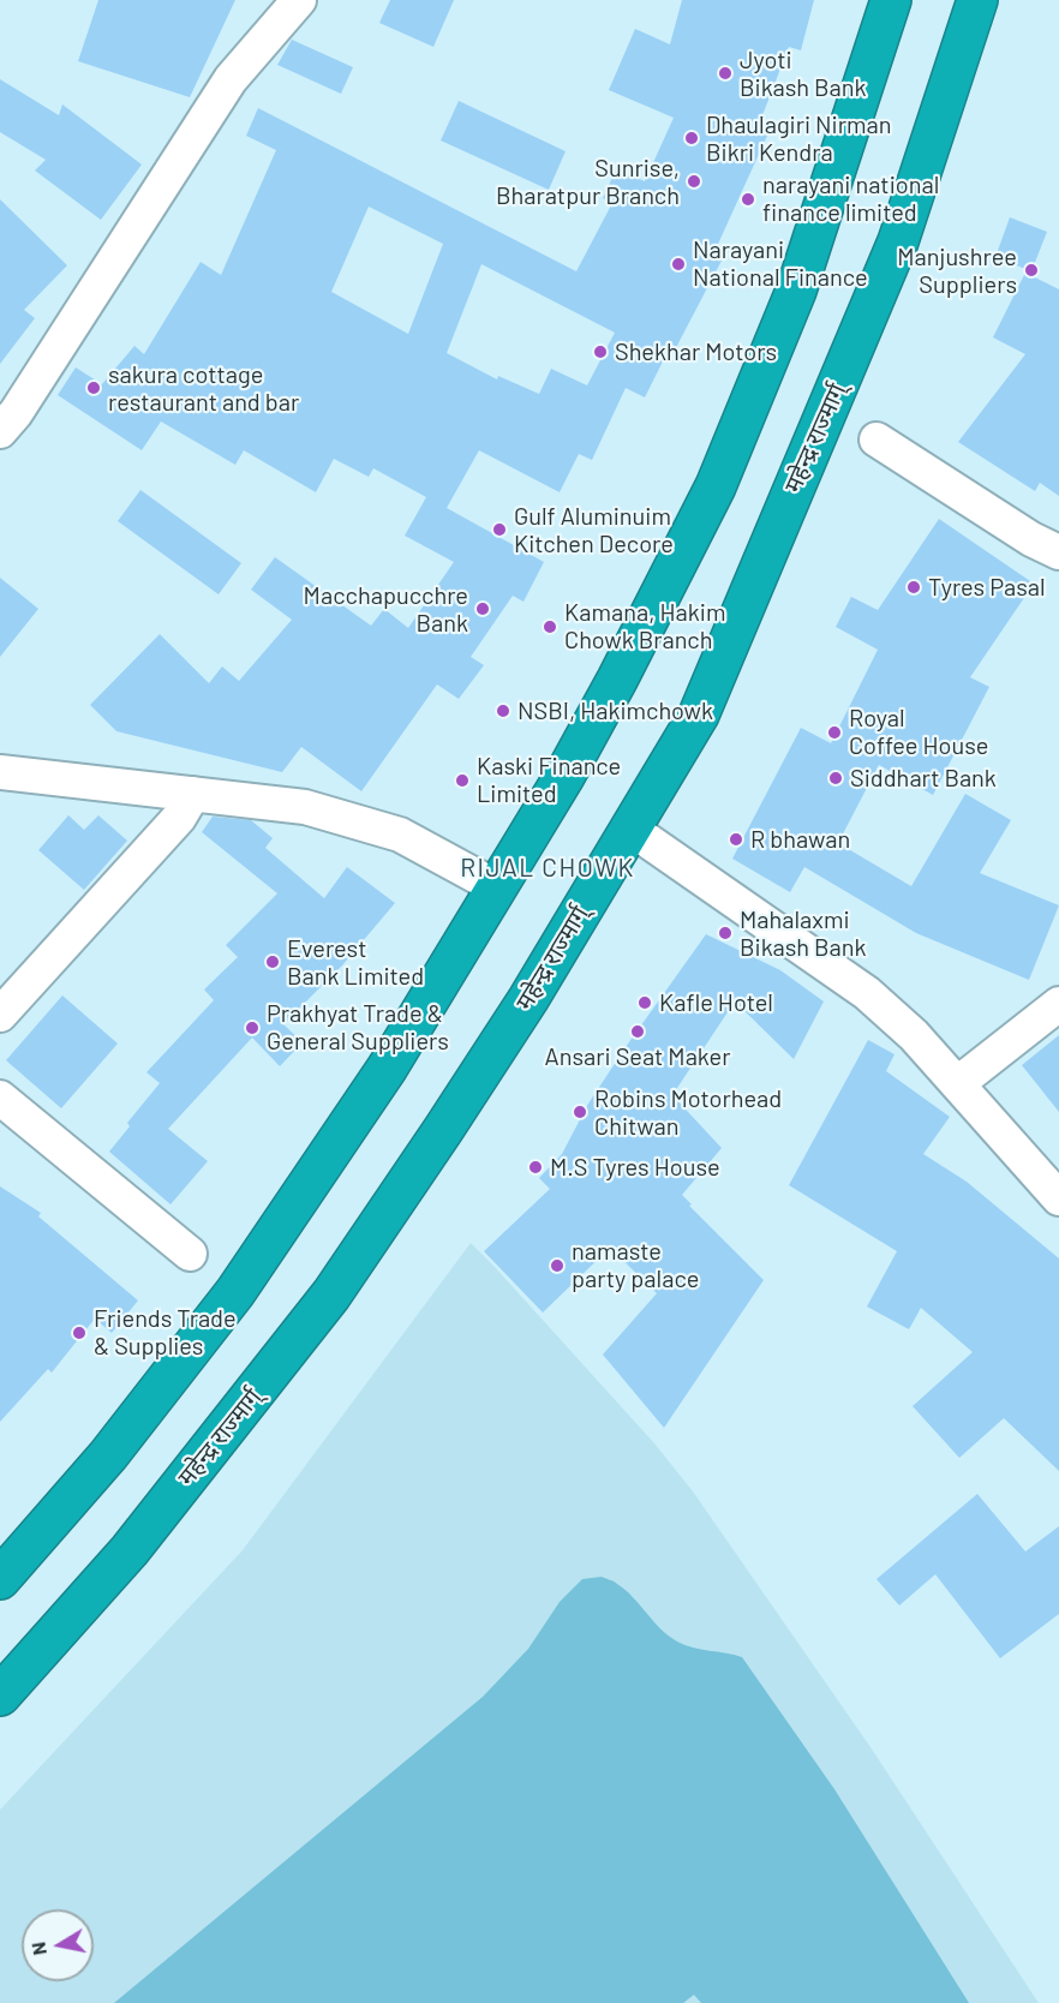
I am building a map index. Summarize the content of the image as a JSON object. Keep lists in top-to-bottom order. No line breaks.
{"streets":{"highway":["महेन्द्र राज्मार्ग्"]},"districts":["RIJAL CHOWK"],"places":["Jyoti Bikash Bank","Dhaulagiri Nirman Bikri Kendra","Sunrise, Bharatpur Branch","narayani national finance limited","Narayani National Finance","Manjushree Suppliers","Shekhar Motors","sakura cottage restaurant and bar","Gulf Aluminuim Kitchen Decore","Tyres Pasal","Macchapucchre Bank","Kamana, Hakim Chowk Branch","NSBI, Hakimchowk","Royal Coffee House","Siddhart Bank","Kaski Finance Limited","R bhawan","Mahalaxmi Bikash Bank","Everest Bank Limited","Kafle Hotel","Prakhyat Trade & General Suppliers","Ansari Seat Maker","Robins Motorhead Chitwan","M.S Tyres House","namaste party palace","Friends Trade & Supplies"],"north":"left"}
